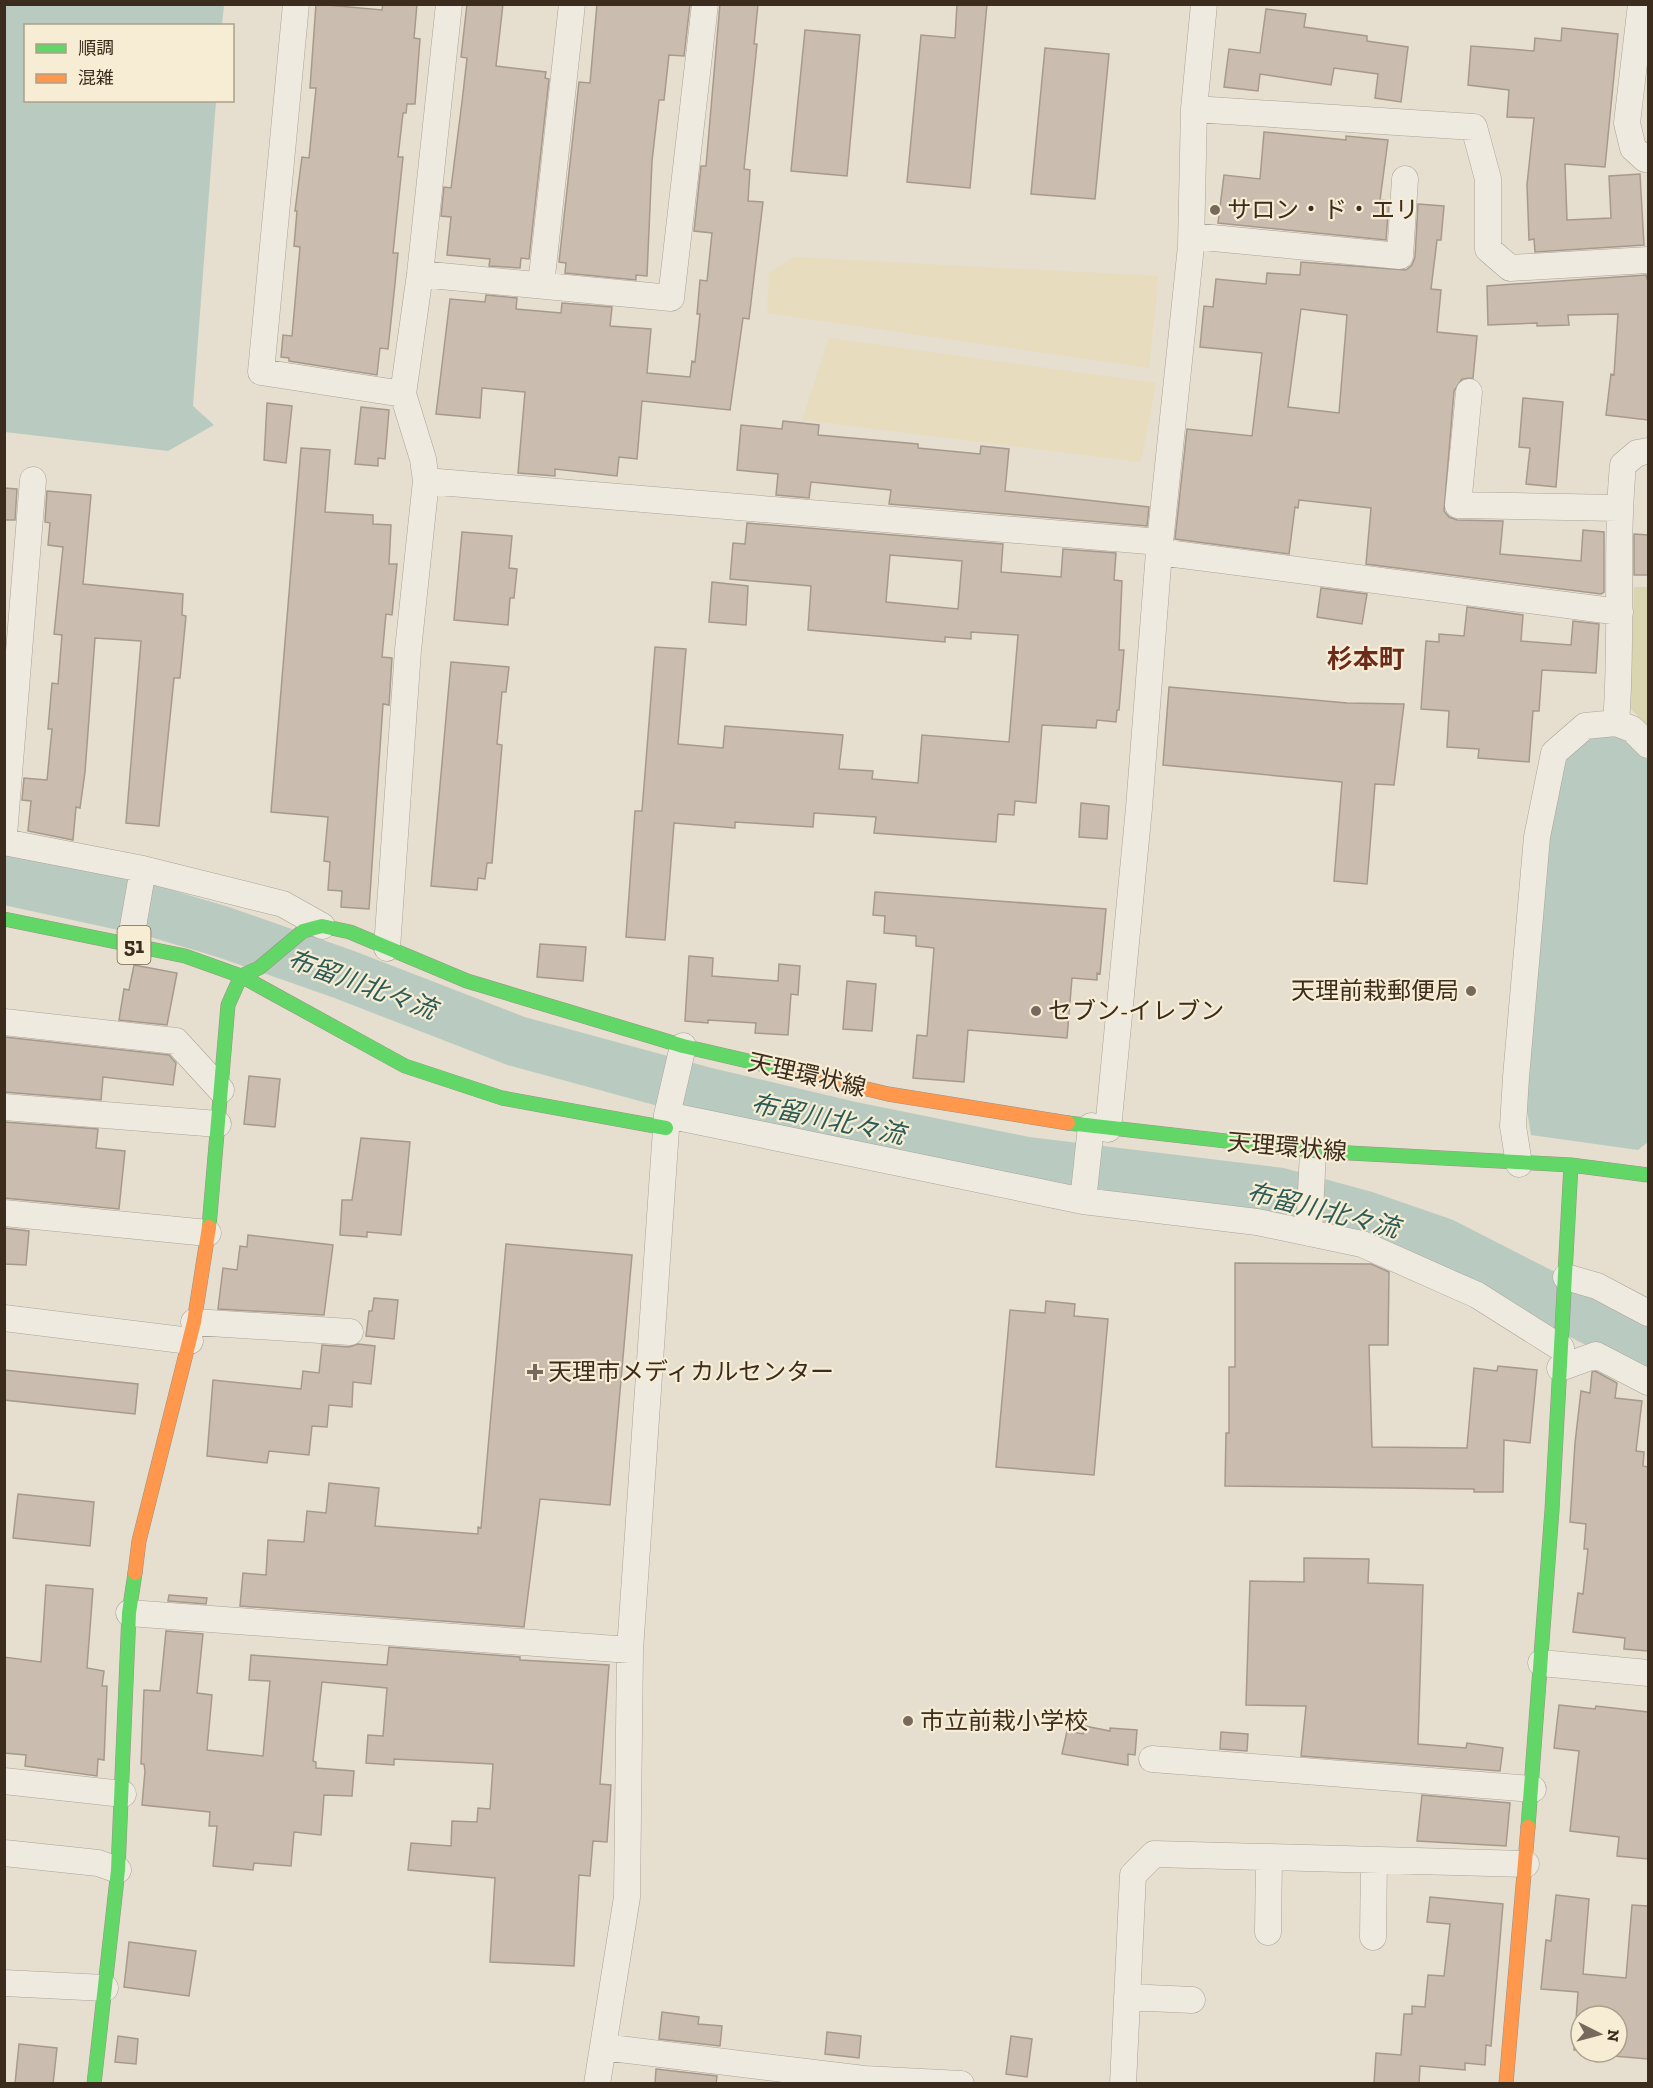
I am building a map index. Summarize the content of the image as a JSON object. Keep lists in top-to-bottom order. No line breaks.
{"streets":{"street":["51","天理環状線"]},"districts":["杉本町"],"water":["布留川北々流"],"places":{"other":["サロン・ド・エリ","天理前栽郵便局","セブン-イレブン","市立前栽小学校"],"health":["天理市メディカルセンター"]},"legend":["順調","混雑"],"north":"right"}
